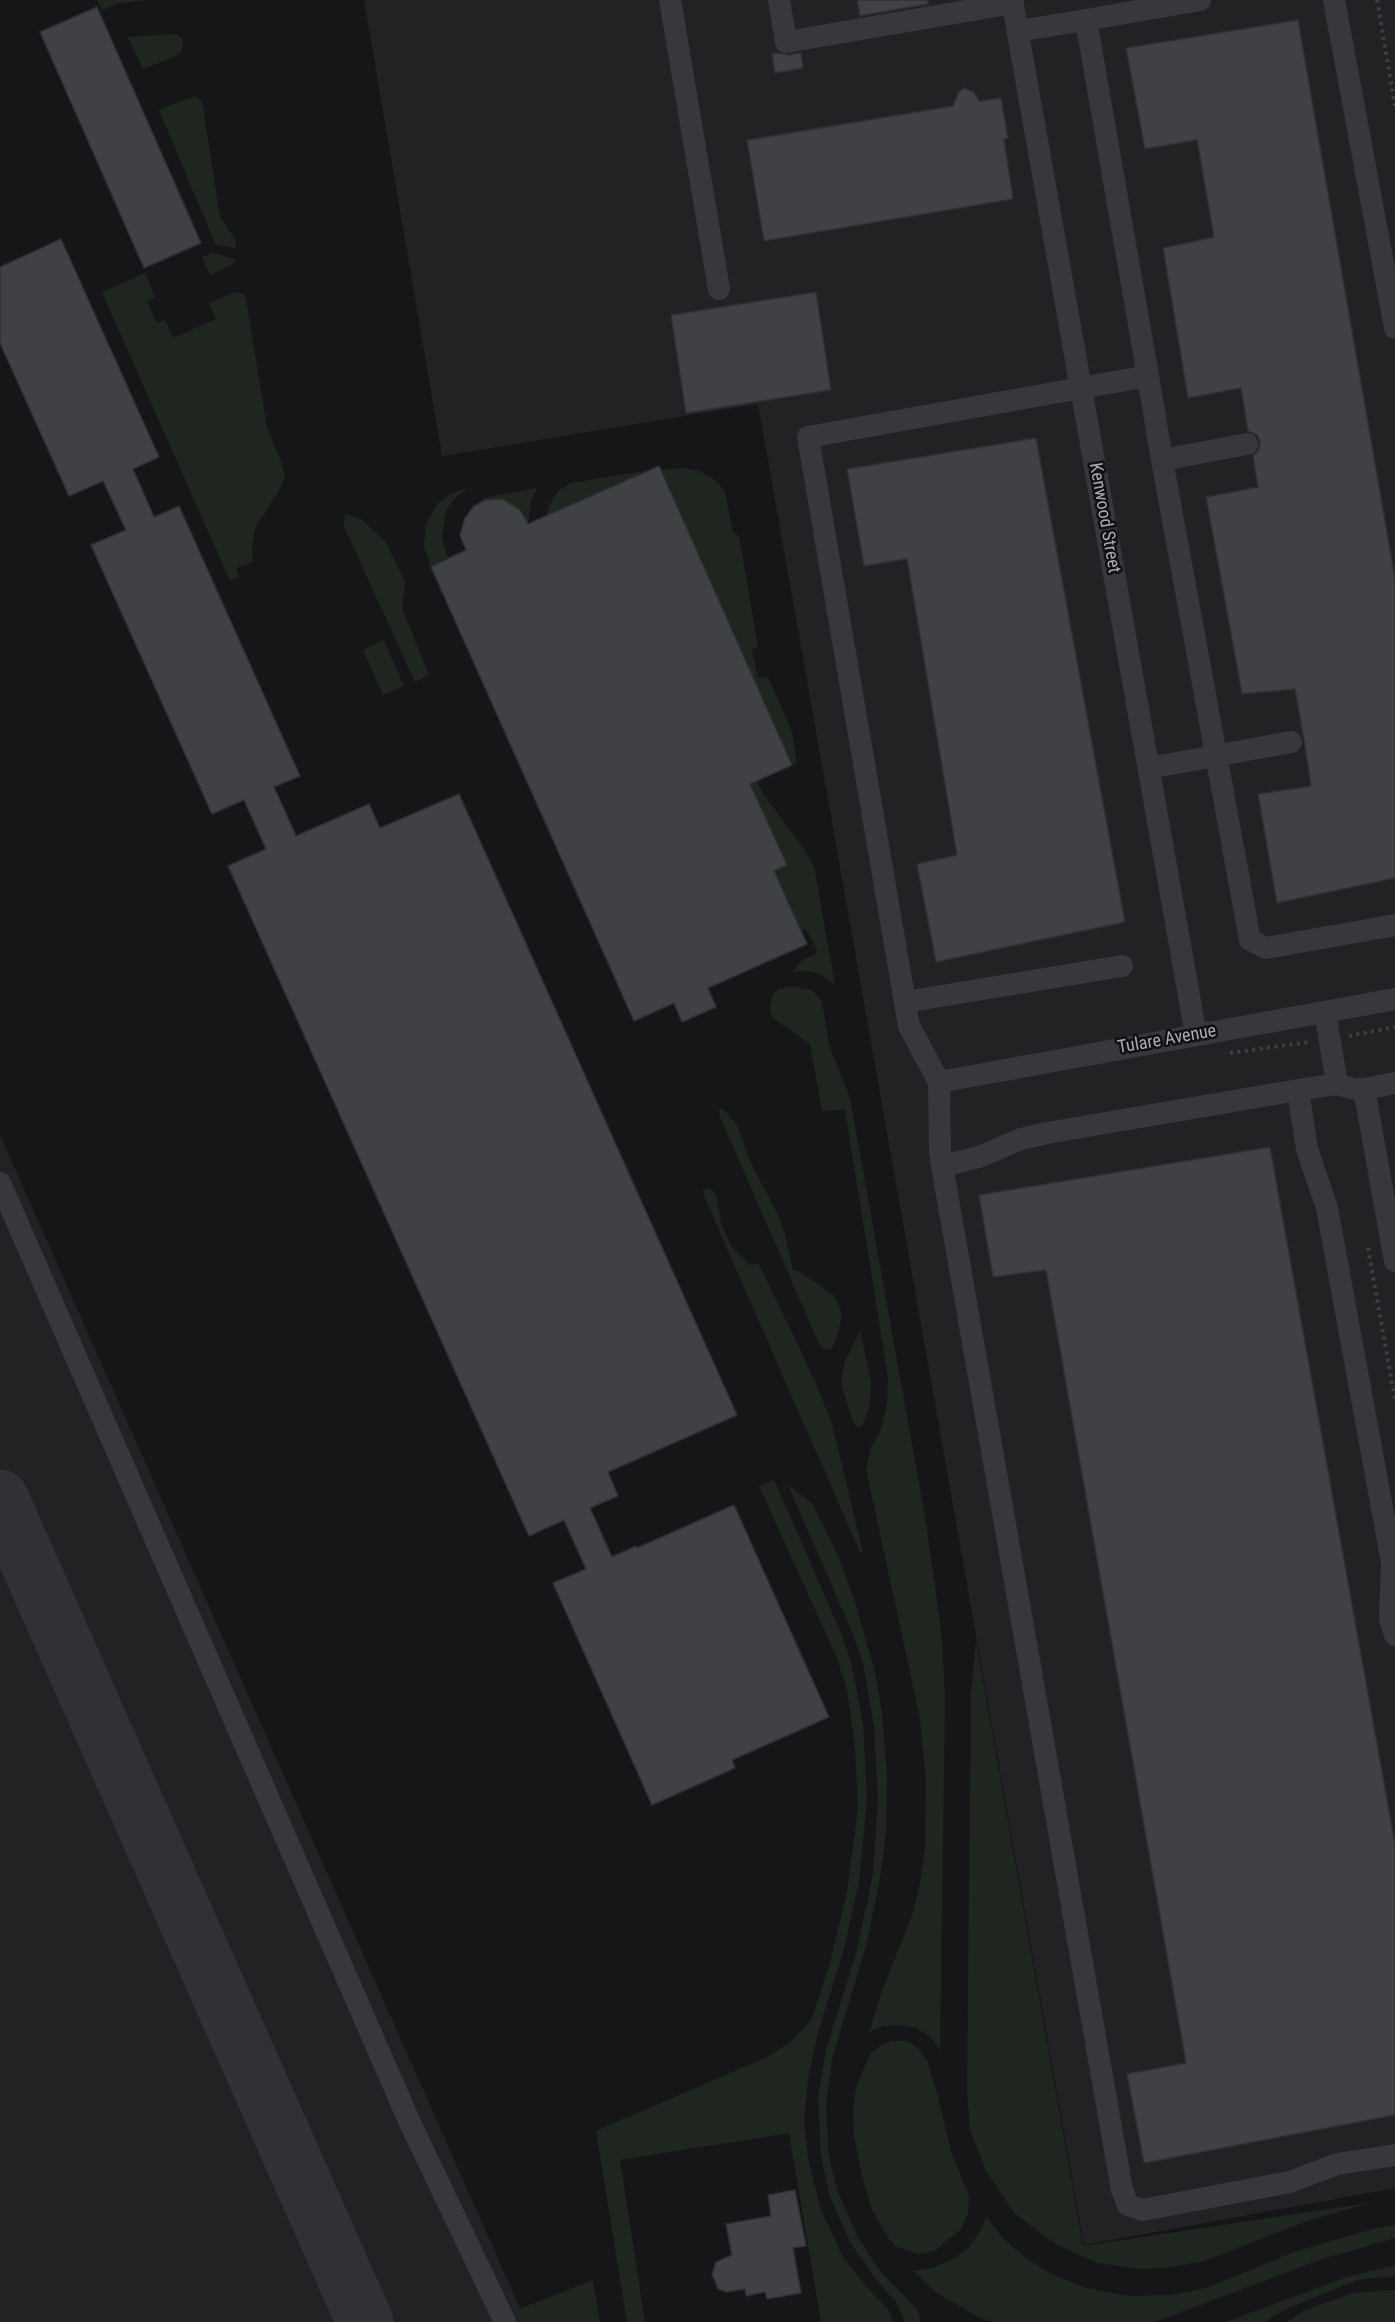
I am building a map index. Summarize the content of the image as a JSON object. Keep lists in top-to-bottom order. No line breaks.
{"streets":{"street":["Kenwood Street","Tulare Avenue"]},"crossings":[["Kenwood Street","Tulare Avenue"]]}
